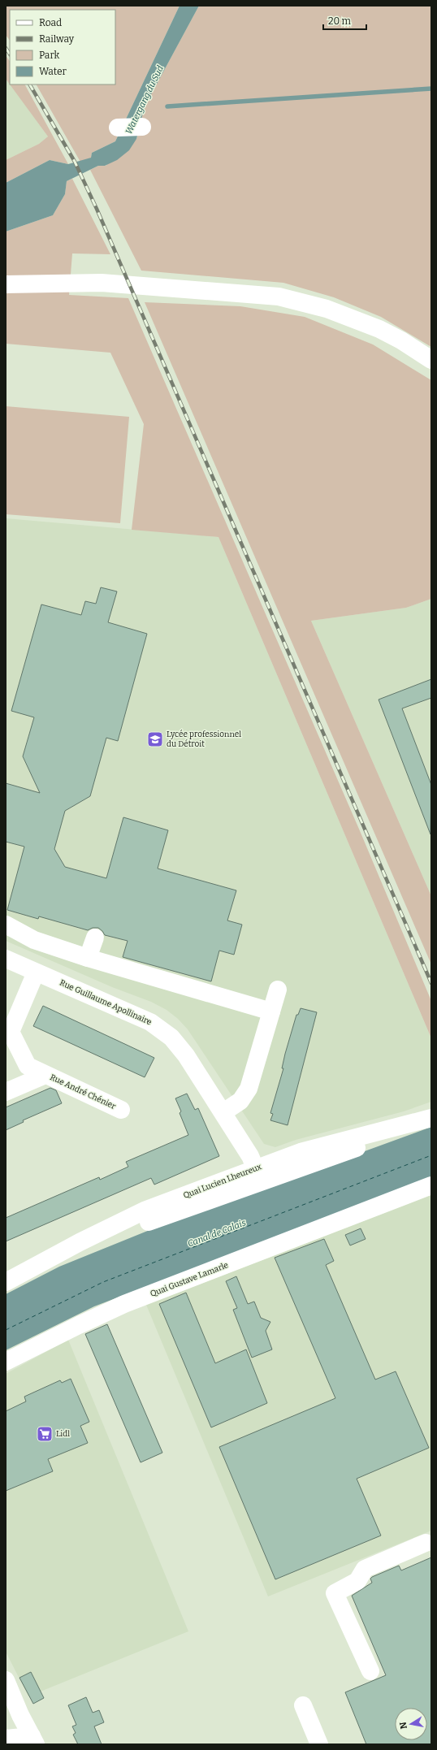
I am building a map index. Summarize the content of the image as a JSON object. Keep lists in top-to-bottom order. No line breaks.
{"streets":{"main road":["Rue Guillaume Apollinaire","Rue André Chénier","Quai Lucien Lheureux","Quai Gustave Lamarle"]},"crossings":[["Rue Guillaume Apollinaire","Rue André Chénier"],["Rue Guillaume Apollinaire","Quai Lucien Lheureux"]],"water":["Watergang du Sud","Canal de Calais"],"places":{"school or university":["Lycée professionnel du Détroit"],"supermarket":["Lidl"]},"legend":["Road","Railway","Park","Water"],"scale_bar":"20 m","north":"left"}
